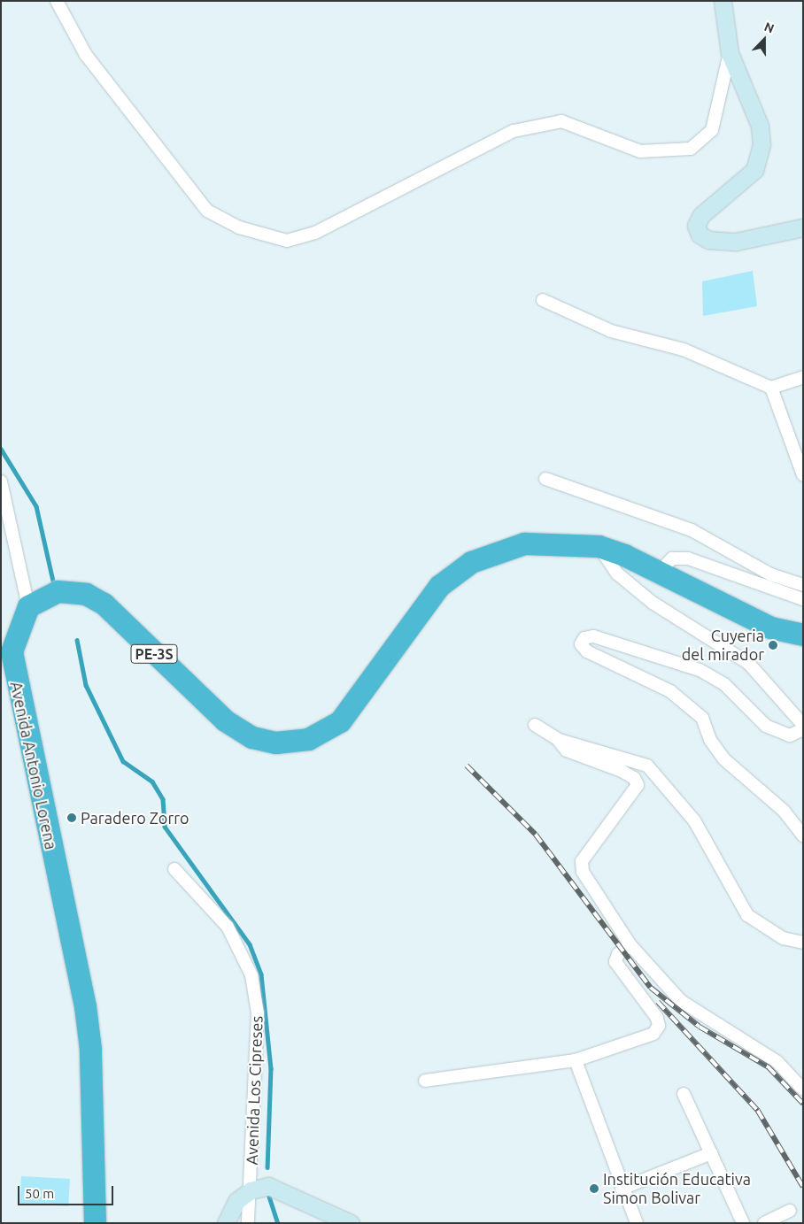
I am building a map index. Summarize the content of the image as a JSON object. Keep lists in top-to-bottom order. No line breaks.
{"streets":{"highway":["PE-3S","Avenida Antonio Lorena"],"street":["Avenida Los Cipreses"]},"crossings":[["PE-3S","Avenida Antonio Lorena"]],"places":["Cuyeria del mirador","Paradero Zorro","Institución Educativa Simon Bolivar"],"scale_bar":"50 m","north":"top"}
